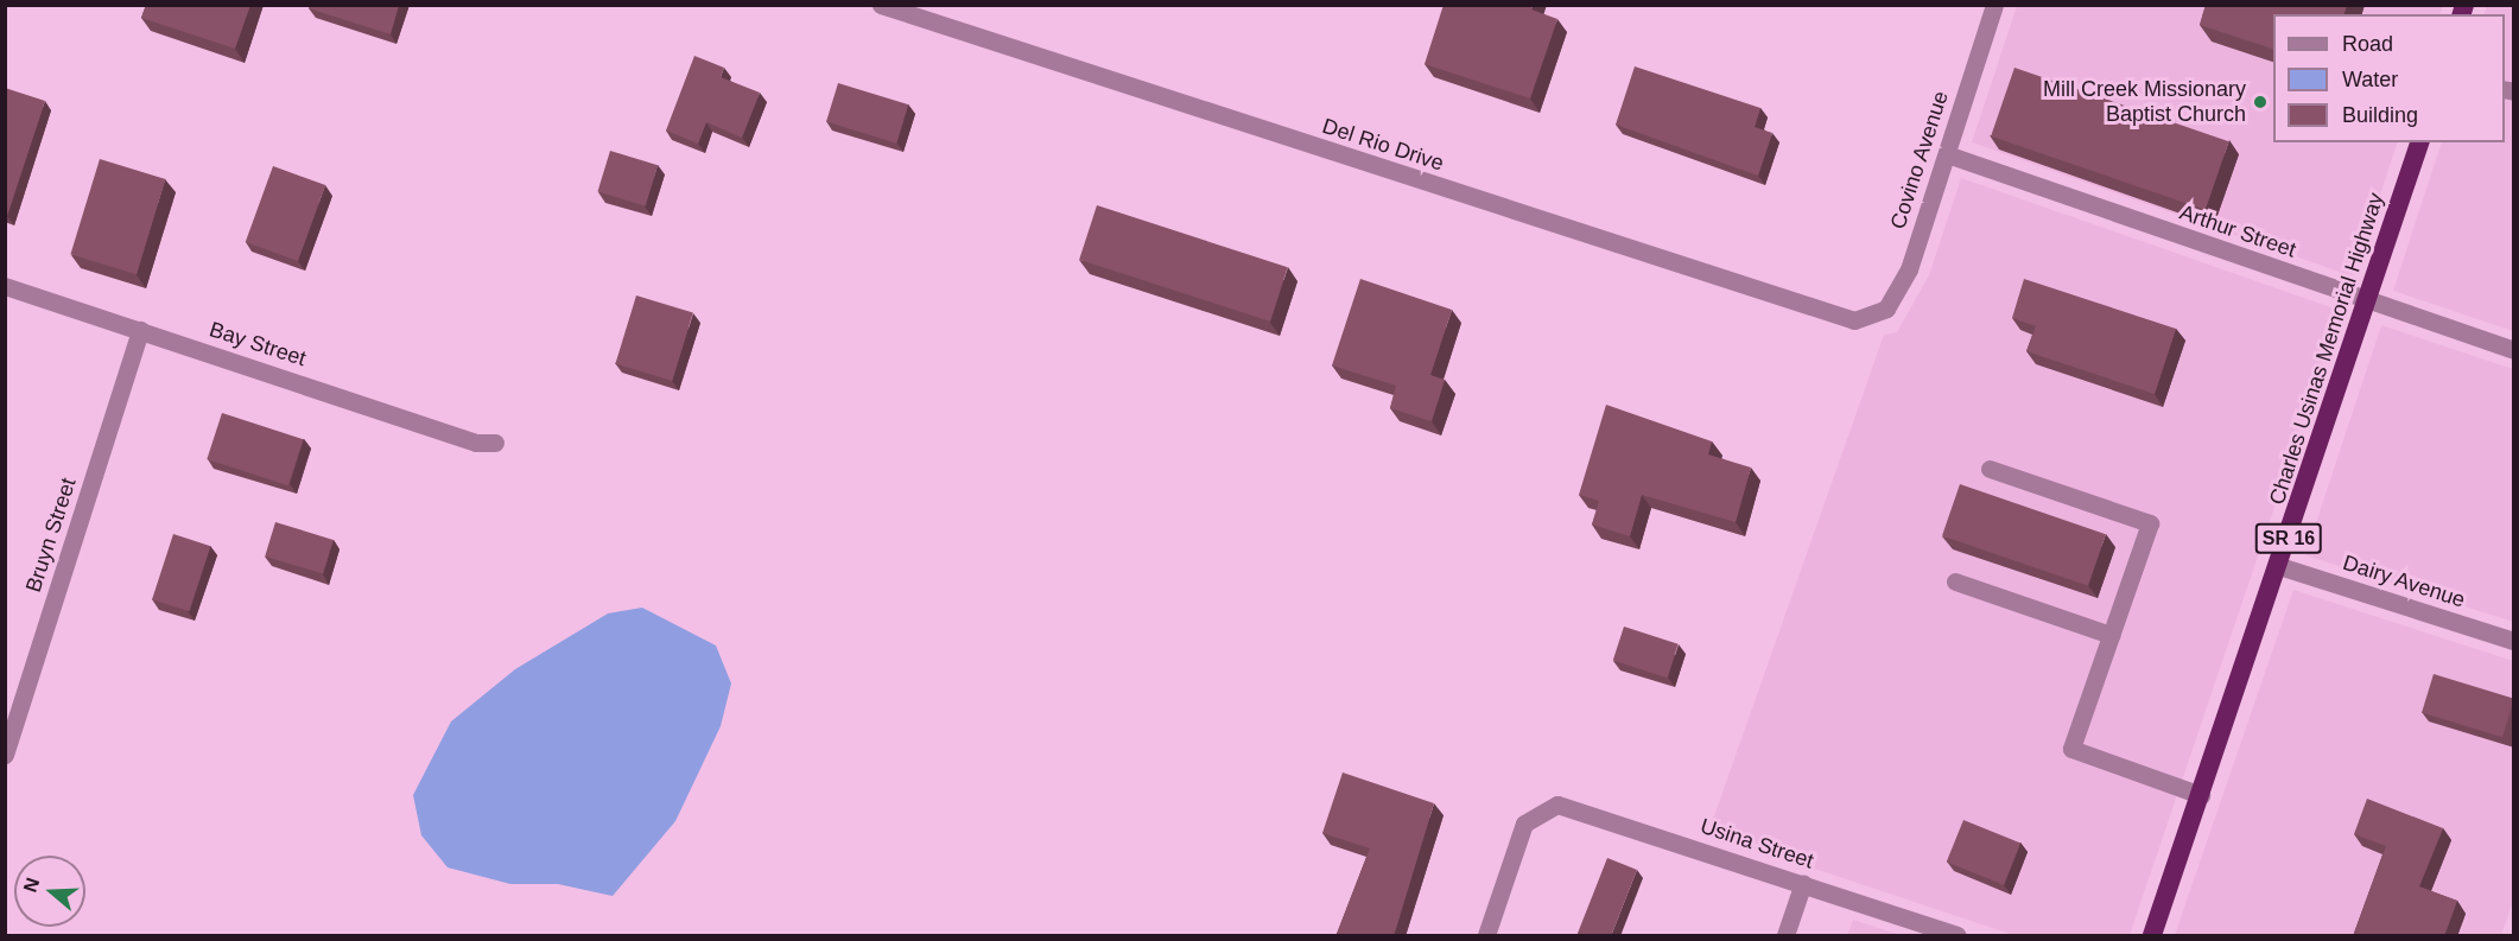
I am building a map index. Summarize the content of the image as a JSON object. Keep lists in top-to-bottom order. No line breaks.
{"streets":{"highway":["Charles Usinas Memorial Highway","SR 16"],"street":["Del Rio Drive","Covino Avenue","Arthur Street","Bay Street","Bruyn Street","Dairy Avenue","Usina Street"]},"crossings":[["Del Rio Drive","Covino Avenue"],["Covino Avenue","Arthur Street"],["Arthur Street","Charles Usinas Memorial Highway"],["Bay Street","Bruyn Street"],["Charles Usinas Memorial Highway","Dairy Avenue"]],"places":["Mill Creek Missionary Baptist Church"],"legend":["Road","Water","Building"],"north":"left"}
